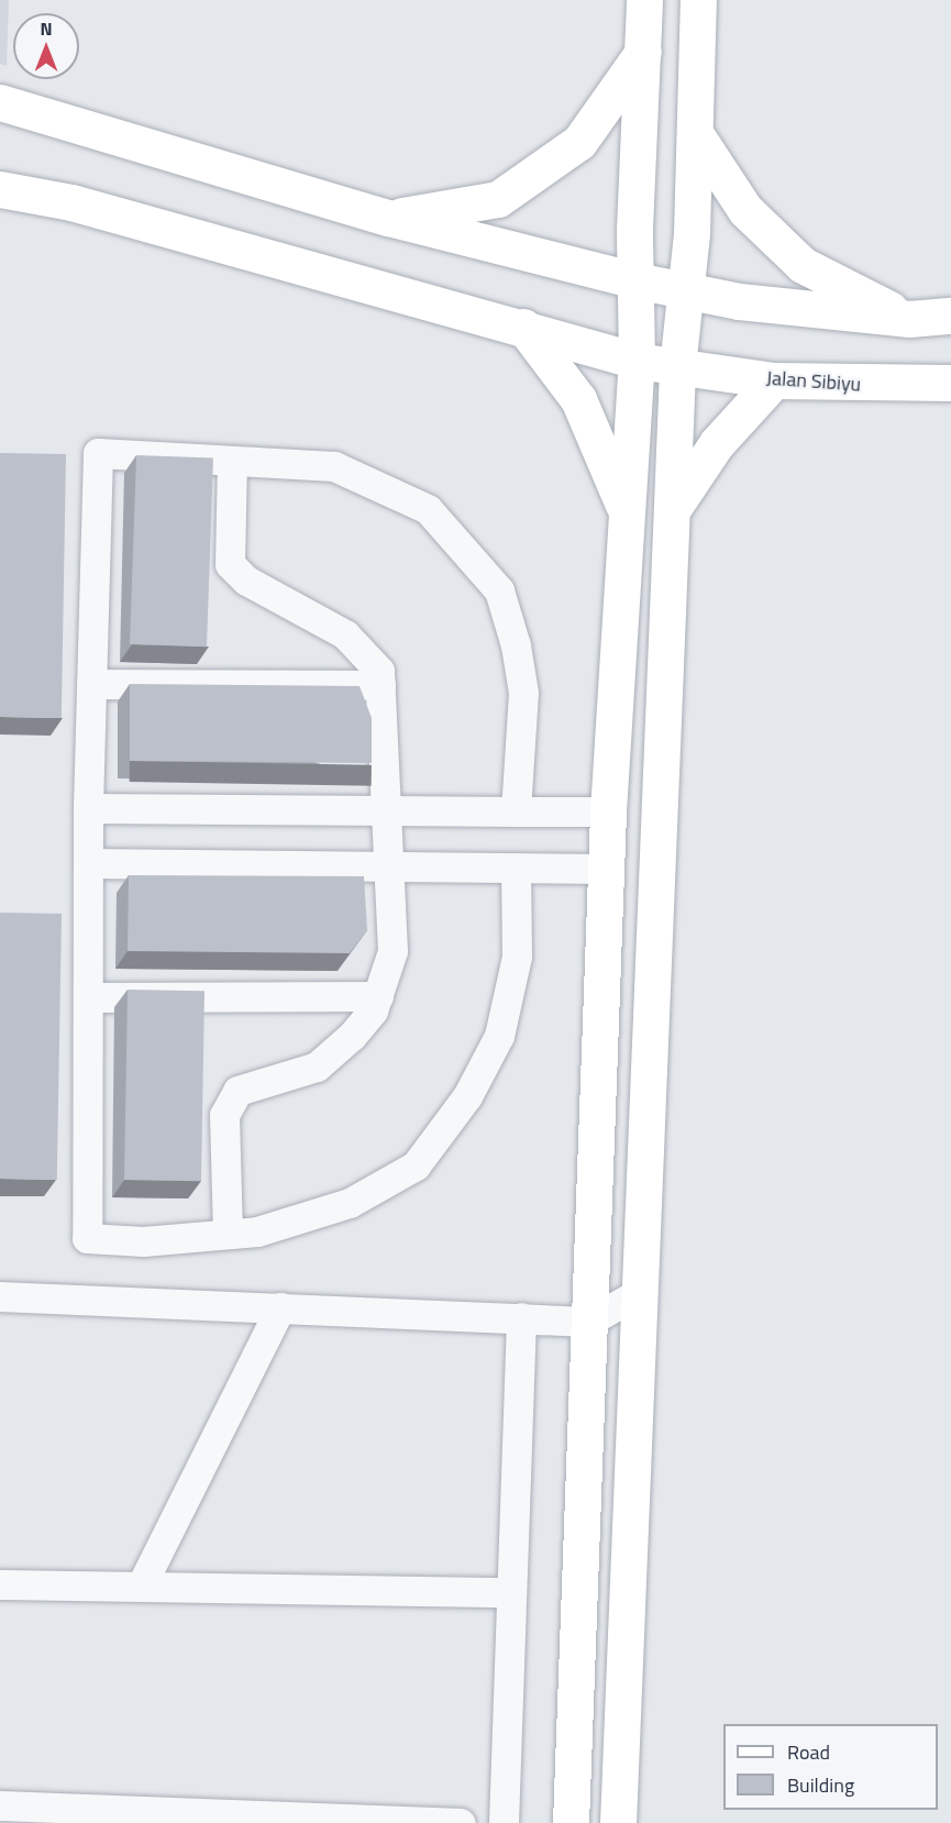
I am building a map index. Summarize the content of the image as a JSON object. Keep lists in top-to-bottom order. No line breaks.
{"streets":{"street":["Jalan Sibiyu"]},"legend":["Road","Building"],"north":"top"}
